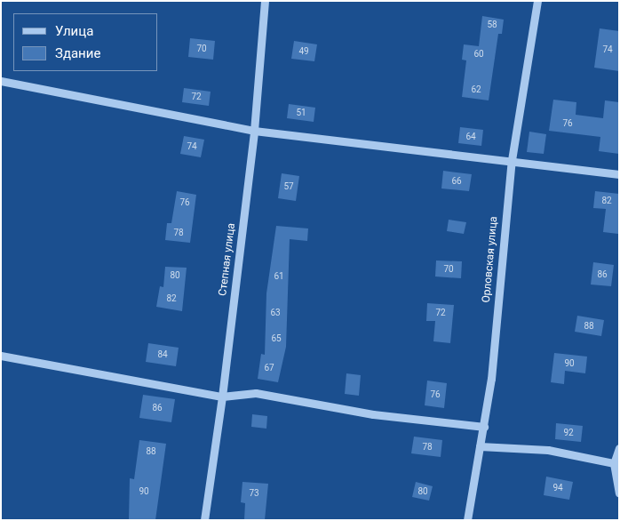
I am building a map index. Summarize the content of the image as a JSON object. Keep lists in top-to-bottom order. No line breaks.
{"streets":{"street":["Степная улица","Орловская улица"]},"house_numbers":["58","70","74","49","60","62","72","51","76","64","74","66","57","82","76","78","70","86","80","61","82","63","72","88","65","84","90","67","76","86","92","78","88","94","90","80","73"],"legend":["Улица","Здание"]}
